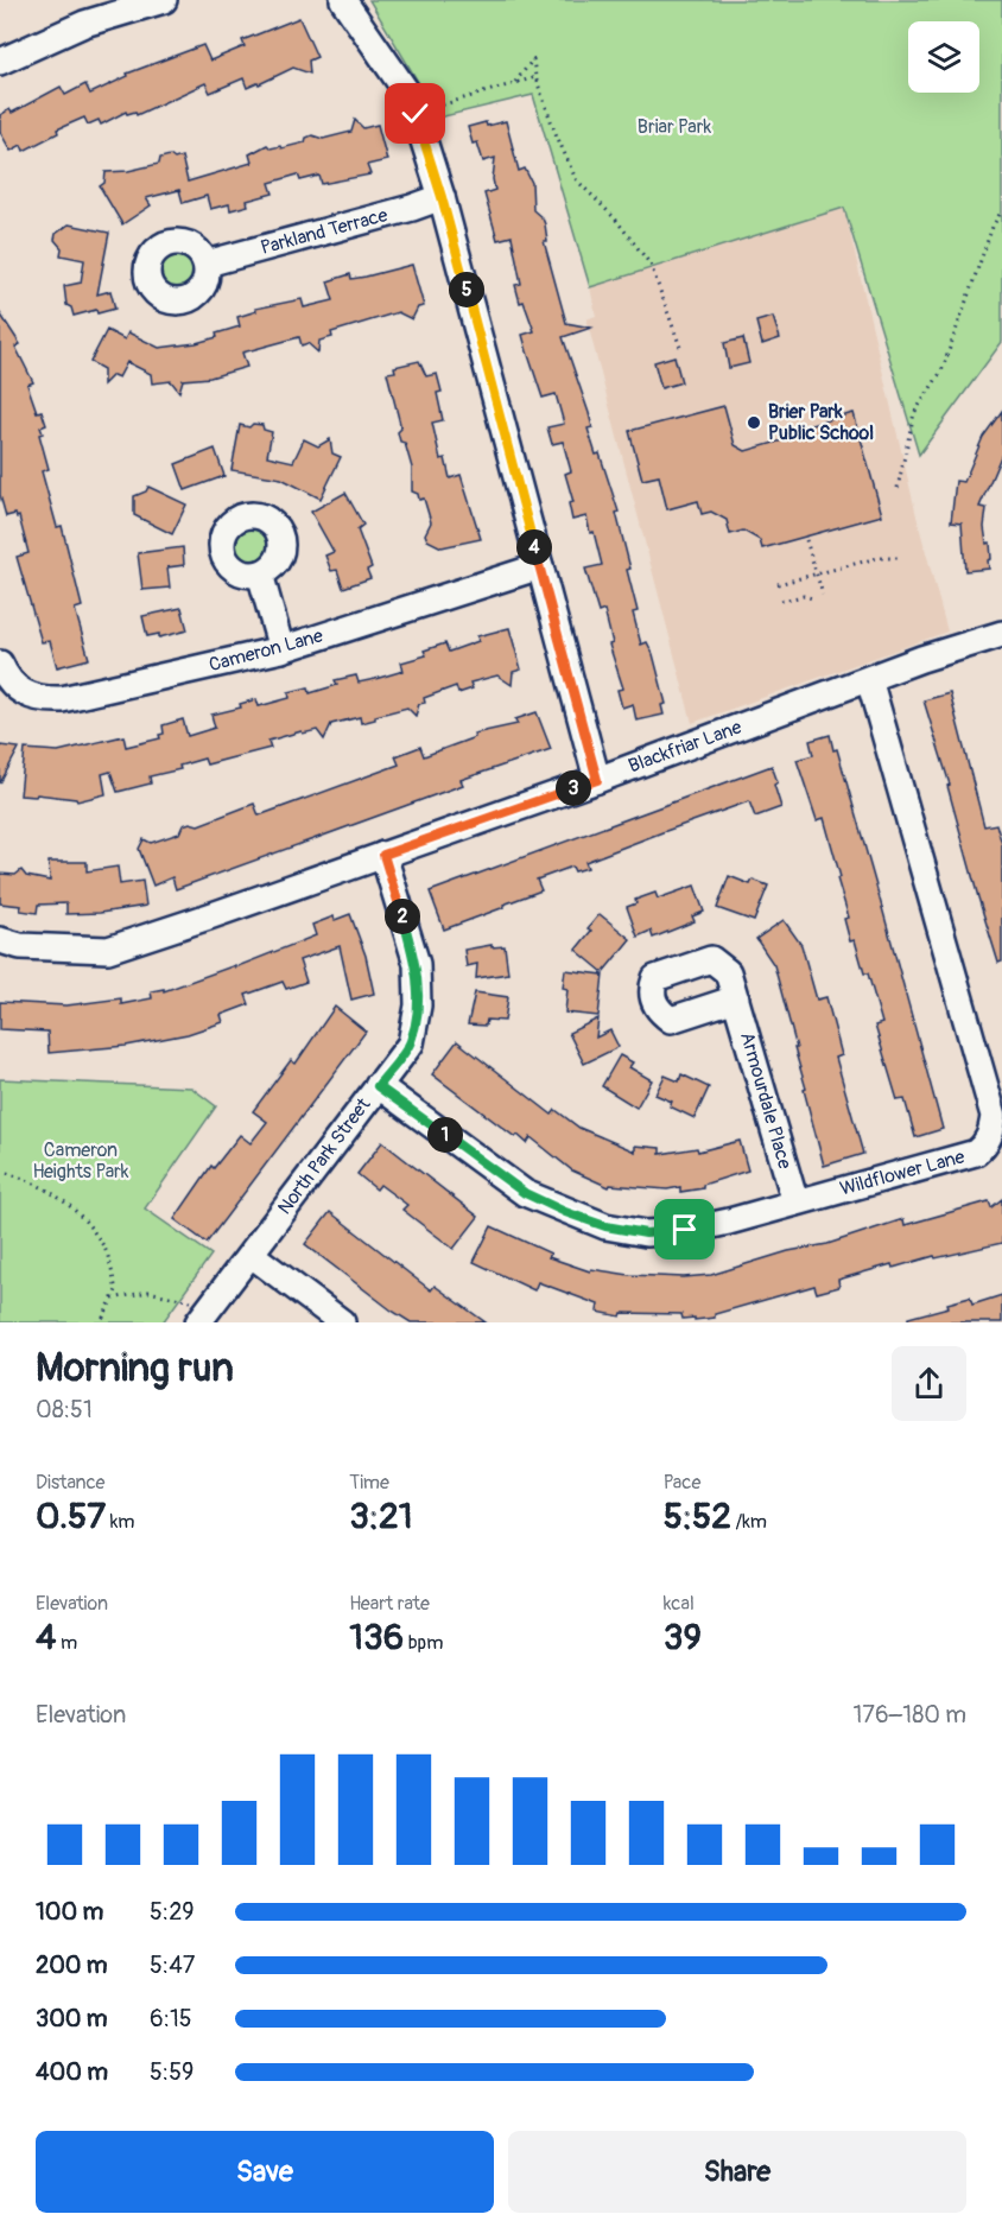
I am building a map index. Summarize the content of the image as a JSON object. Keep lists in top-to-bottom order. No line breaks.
{"streets":{"street":["Parkland Terrace","Cameron Lane","Blackfriar Lane","Armourdale Place","North Park Street","Wildflower Lane"]},"crossings":[["Blackfriar Lane","North Park Street"],["Blackfriar Lane","Wildflower Lane"],["Armourdale Place","Wildflower Lane"],["North Park Street","Wildflower Lane"]],"parks":["Briar Park","Cameron Heights Park"],"places":["Brier Park Public School"],"page":{"pins":["5","4","3","2","1"],"heading":["Morning run","08:51"],"stats":[["Distance","0.57 km"],["Time","3:21"],["Pace","5:52 /km"],["Elevation","4 m"],["Heart rate","136 bpm"],["kcal","39"]],"chart":["Elevation","176–180 m"],"list":[{"name":"100 m","note":"5:29"},{"name":"200 m","note":"5:47"},{"name":"300 m","note":"6:15"},{"name":"400 m","note":"5:59"}],"buttons":["Save","Share"]}}
